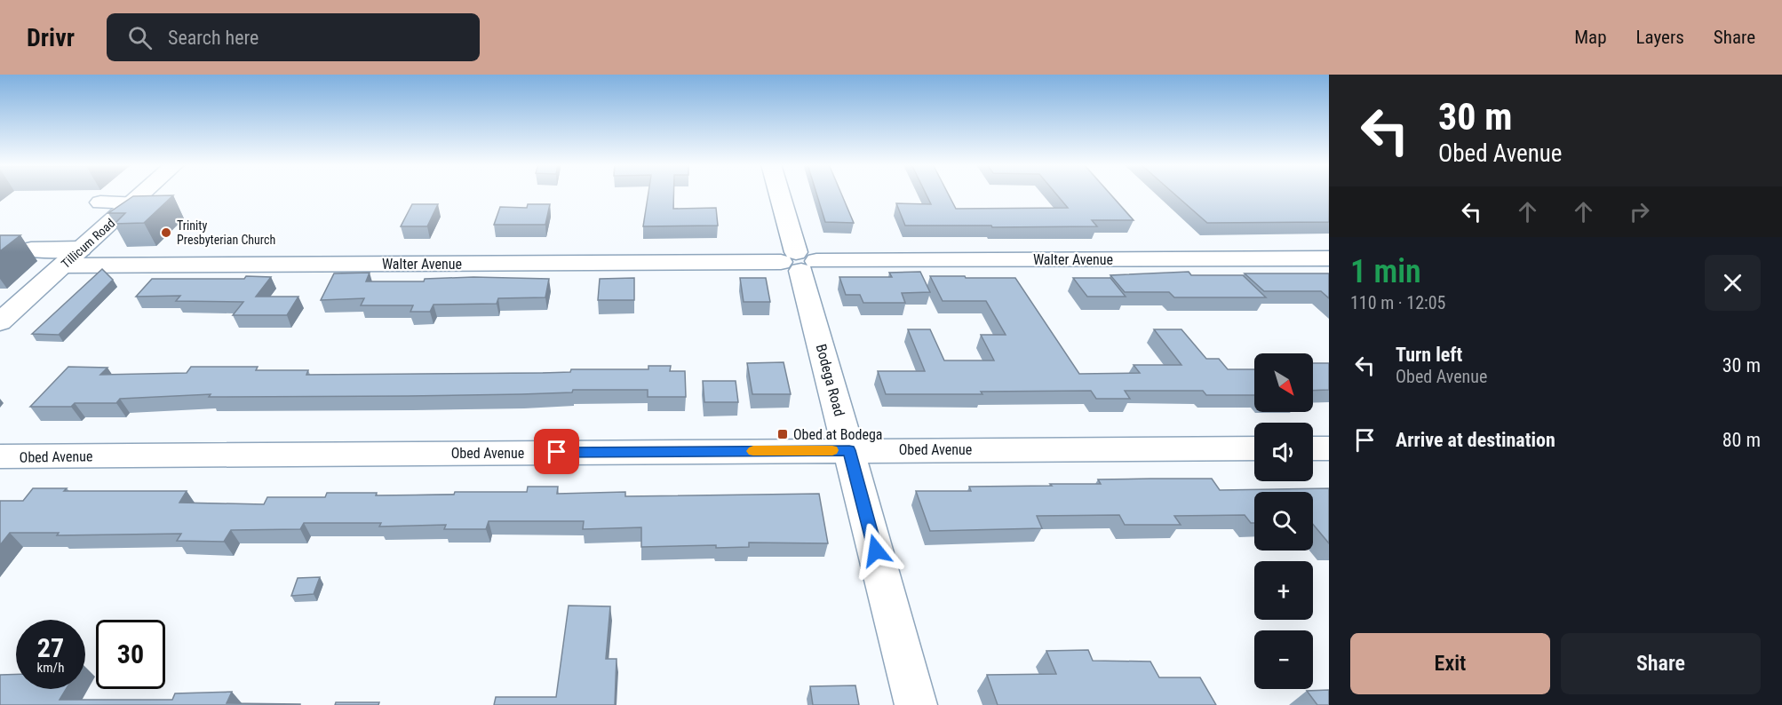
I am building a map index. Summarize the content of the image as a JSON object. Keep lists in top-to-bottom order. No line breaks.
{"streets":{"street":["Tillicum Road","Walter Avenue","Bodega Road","Obed Avenue"]},"crossings":[["Tillicum Road","Walter Avenue"],["Walter Avenue","Bodega Road"],["Bodega Road","Obed Avenue"]],"places":{"other":["Trinity Presbyterian Church"],"transit":["Obed at Bodega"]},"north":"bottom right","page":{"header":"Drivr","search":"Search here","nav":["Map","Layers","Share"],"turn":["30 m","Obed Avenue"],"heading":["1 min","110 m · 12:05"],"list":[{"name":"Turn left","note":"Obed Avenue","value":"30 m"},{"name":"Arrive at destination","value":"80 m"}],"map_buttons":["+","−"],"speed":"27 km/h","limit":"30","buttons":["Exit","Share"]}}
